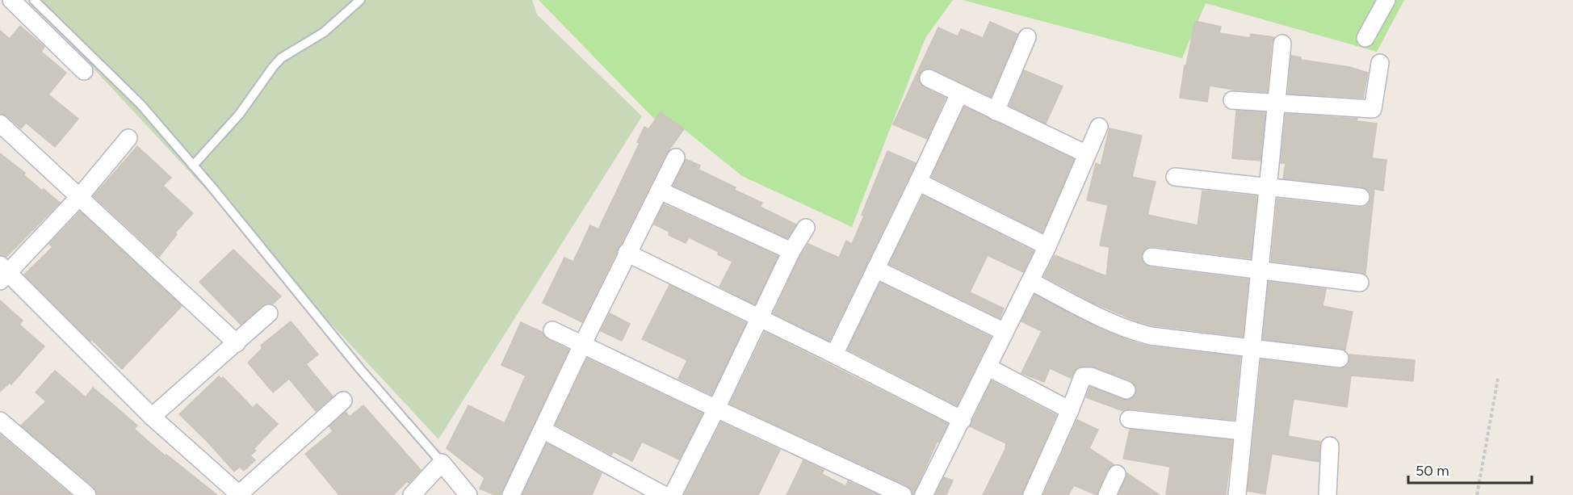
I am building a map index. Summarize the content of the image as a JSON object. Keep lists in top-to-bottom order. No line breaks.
{"scale_bar":"50 m"}
